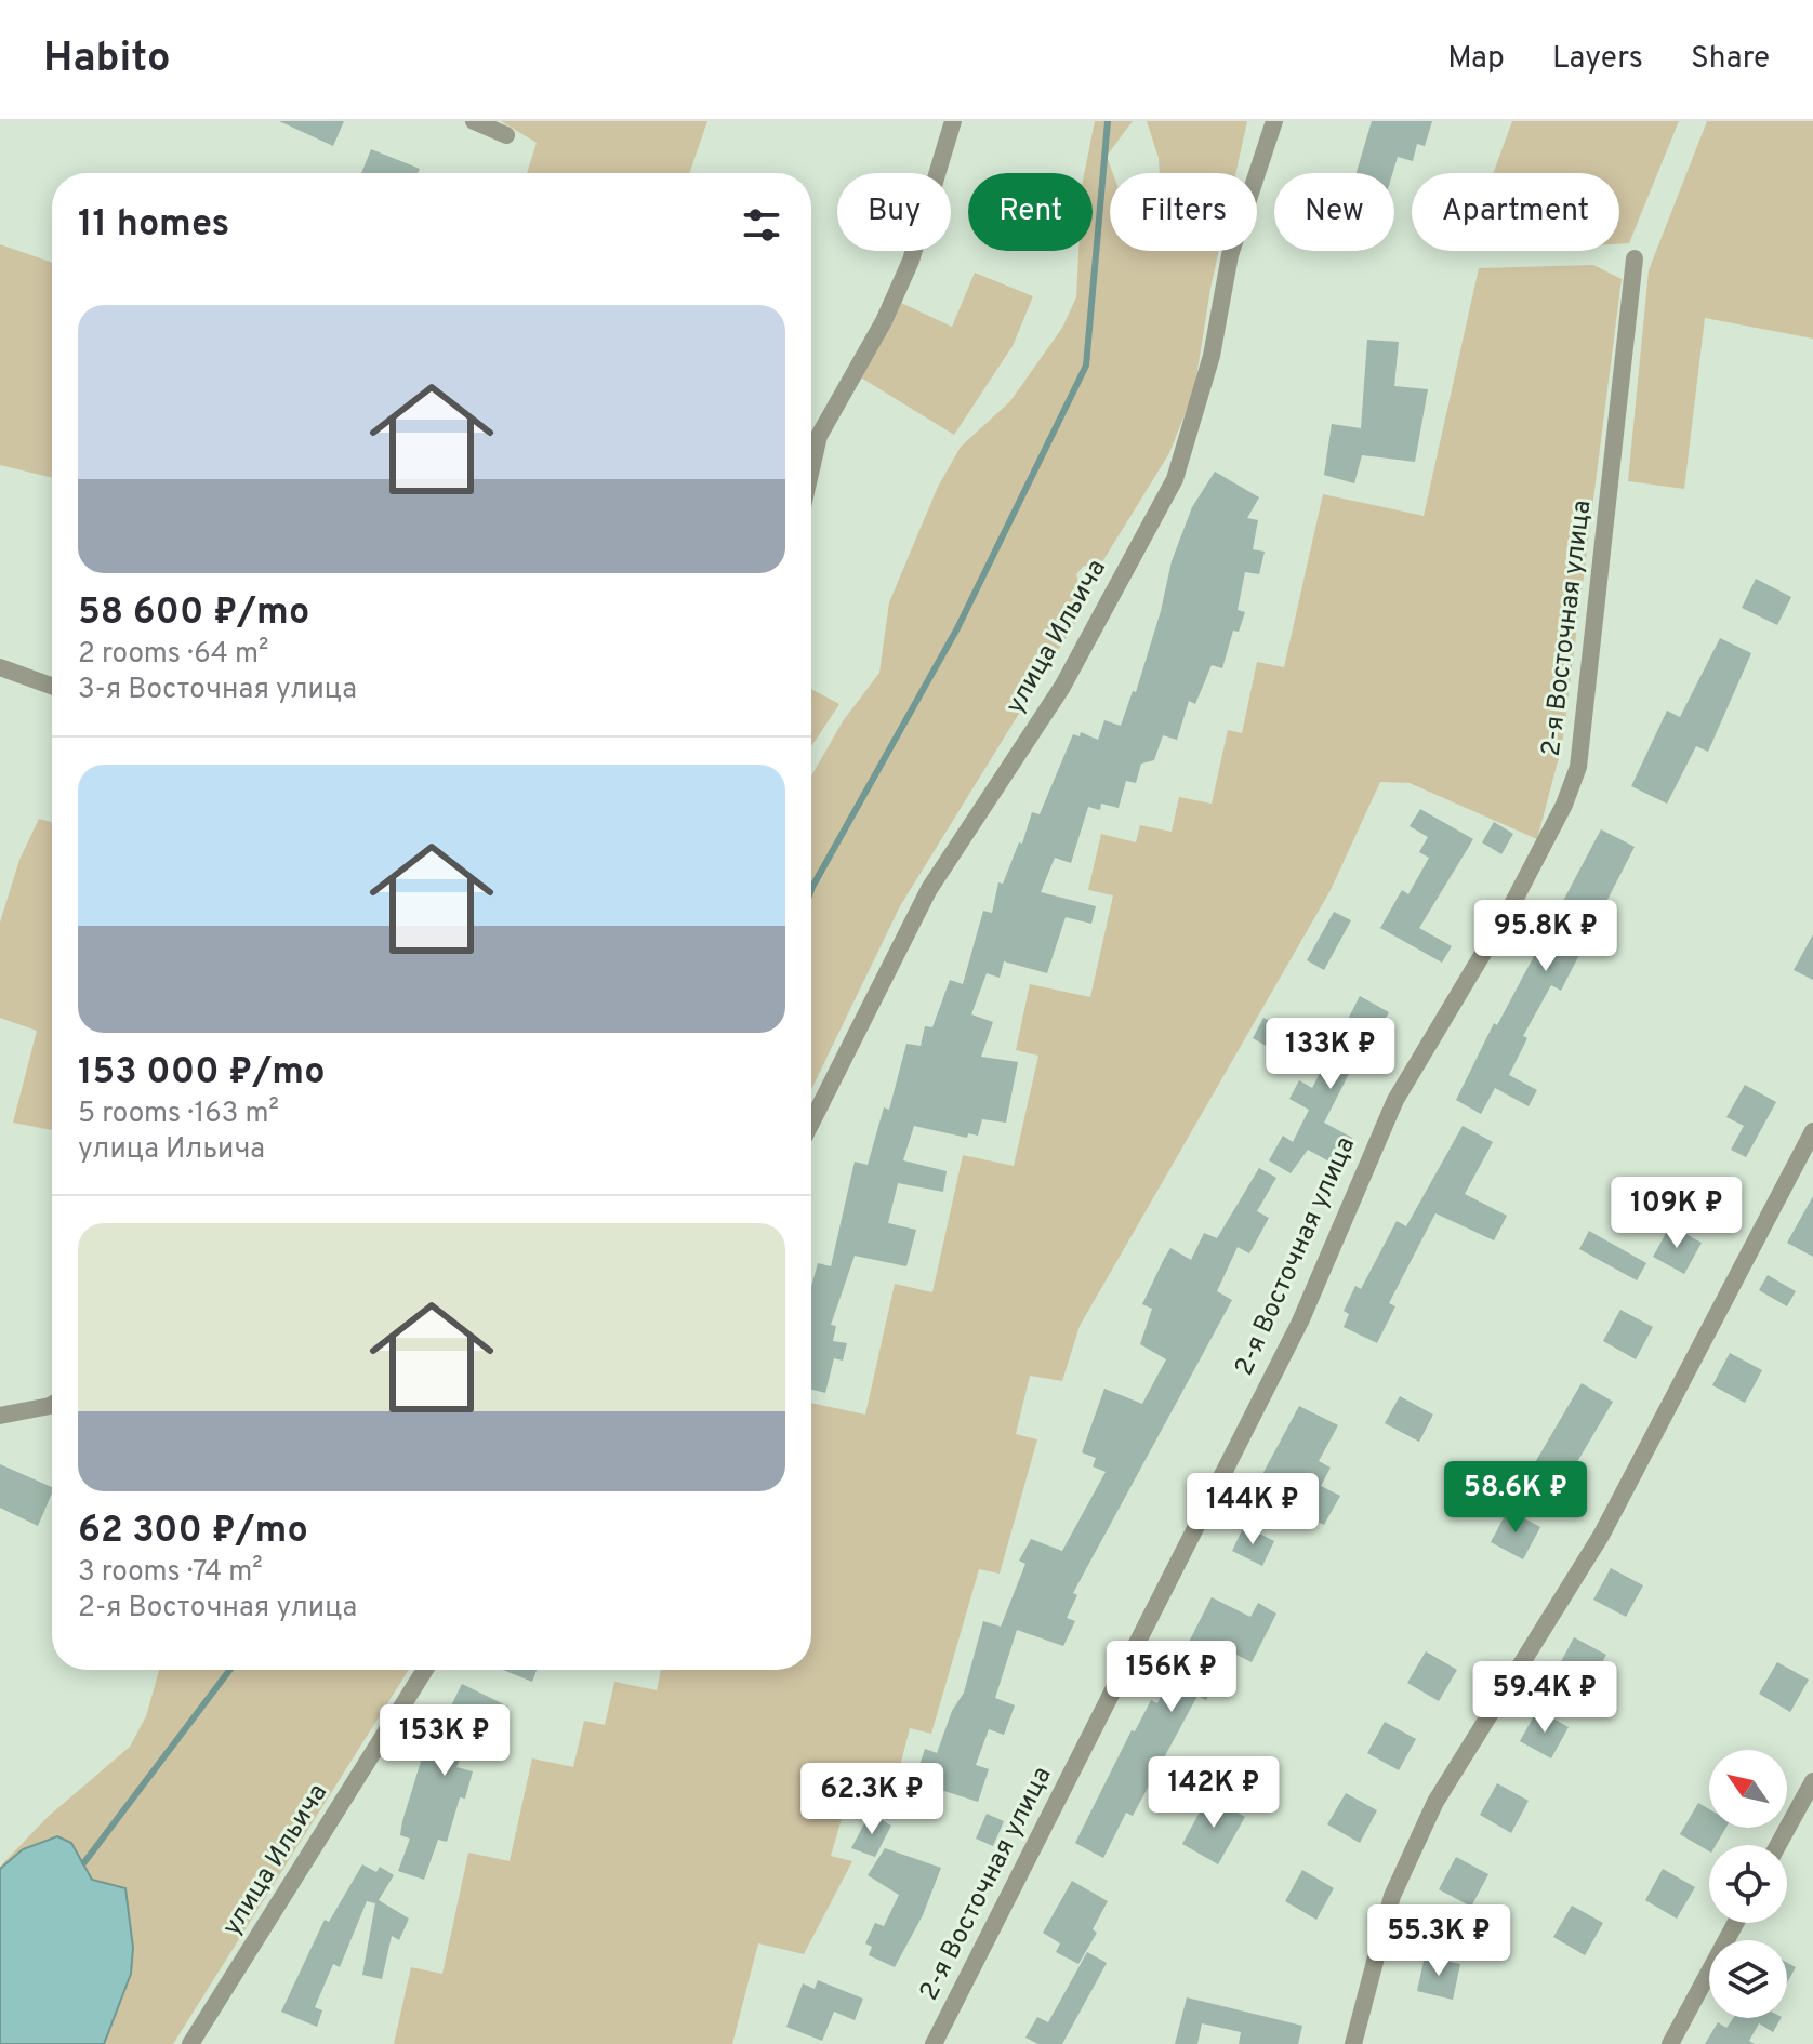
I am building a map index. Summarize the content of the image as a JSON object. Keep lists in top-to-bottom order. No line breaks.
{"streets":{"street":["2-я Восточная улица","улица Ильича"]},"north":"top left","page":{"header":"Habito","nav":["Map","Layers","Share"],"chip":["Buy","Rent","Filters","New","Apartment"],"heading":"11 homes","list":[{"name":"58 600 ₽/mo","note":"2 rooms · 64 m² · 3-я Восточная улица"},{"name":"153 000 ₽/mo","note":"5 rooms · 163 m² · улица Ильича"},{"name":"62 300 ₽/mo","note":"3 rooms · 74 m² · 2-я Восточная улица"}],"price":["95.8K ₽","133K ₽","109K ₽","58.6K ₽","144K ₽","156K ₽","59.4K ₽","153K ₽","142K ₽","62.3K ₽","55.3K ₽"]}}
